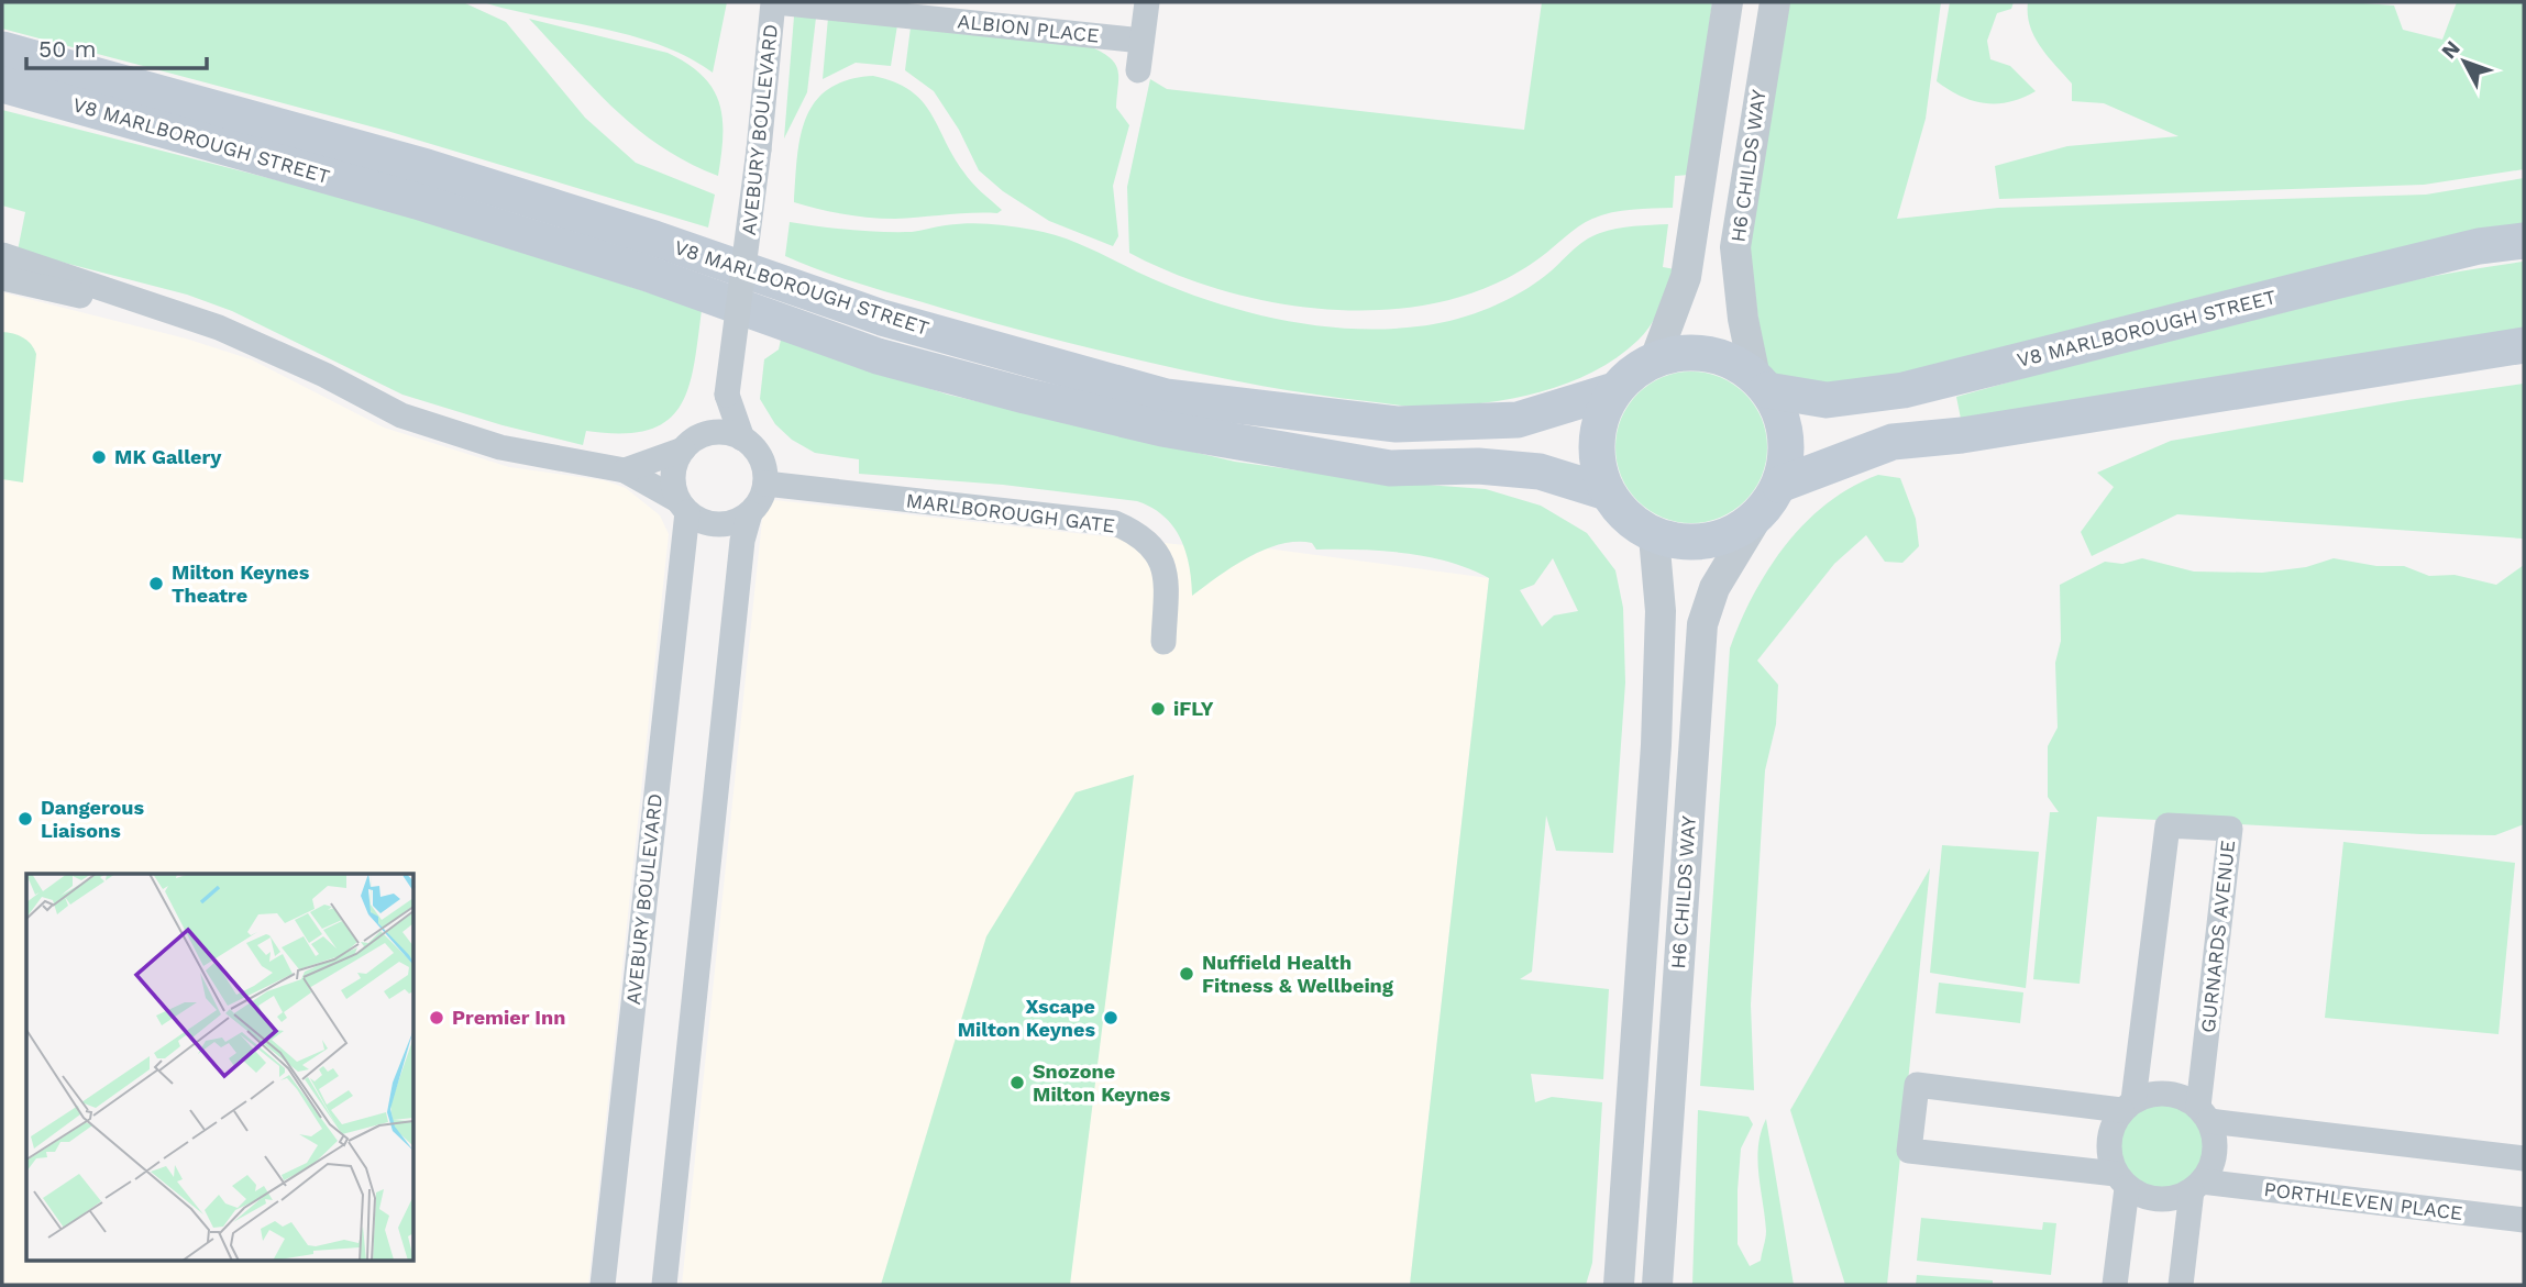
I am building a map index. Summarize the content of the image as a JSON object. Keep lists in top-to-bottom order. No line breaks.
{"streets":{"main road":["V8 MARLBOROUGH STREET"],"street":["ALBION PLACE","AVEBURY BOULEVARD","H6 CHILDS WAY","MARLBOROUGH GATE","GURNARDS AVENUE","PORTHLEVEN PLACE"]},"crossings":[["ALBION PLACE","AVEBURY BOULEVARD"],["AVEBURY BOULEVARD","MARLBOROUGH GATE"],["V8 MARLBOROUGH STREET","H6 CHILDS WAY"],["GURNARDS AVENUE","PORTHLEVEN PLACE"]],"places":["MK Gallery","Milton Keynes Theatre","iFLY","Dangerous Liaisons","Nuffield Health Fitness & Wellbeing","Premier Inn","Xscape Milton Keynes","Snozone Milton Keynes"],"scale_bar":"50 m","north":"top left"}
